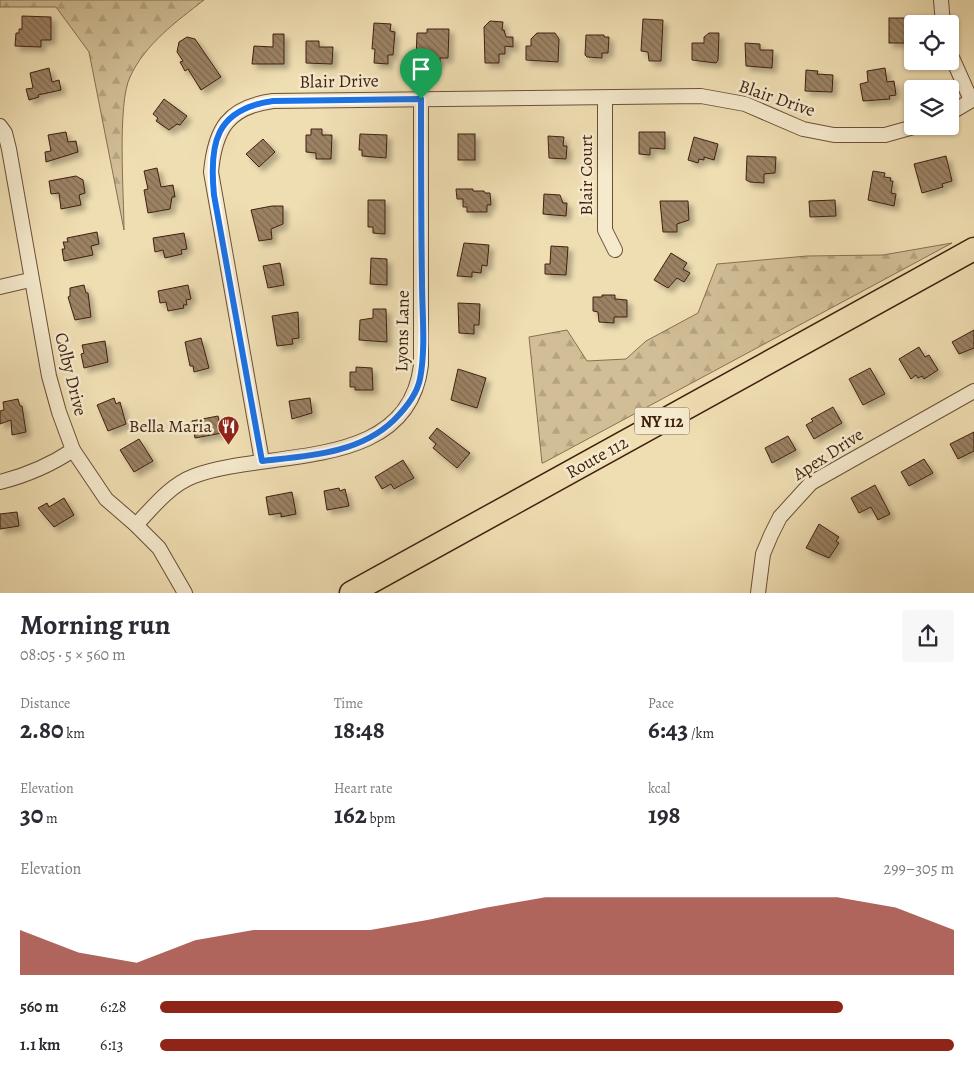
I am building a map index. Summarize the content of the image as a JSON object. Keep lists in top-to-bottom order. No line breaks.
{"streets":{"main road":["NY 112","Route 112"],"street":["Blair Drive","Blair Court","Lyons Lane","Colby Drive","Apex Drive"]},"crossings":[["Blair Drive","Blair Court"],["Blair Drive","Lyons Lane"],["Lyons Lane","Colby Drive"]],"places":{"restaurant":["Bella Maria"]},"page":{"heading":["Morning run","08:05 · 5 × 560 m"],"stats":[["Distance","2.80 km"],["Time","18:48"],["Pace","6:43 /km"],["Elevation","30 m"],["Heart rate","162 bpm"],["kcal","198"]],"chart":["Elevation","299–305 m"],"list":[{"name":"560 m","note":"6:28"},{"name":"1.1 km","note":"6:13"}]}}
